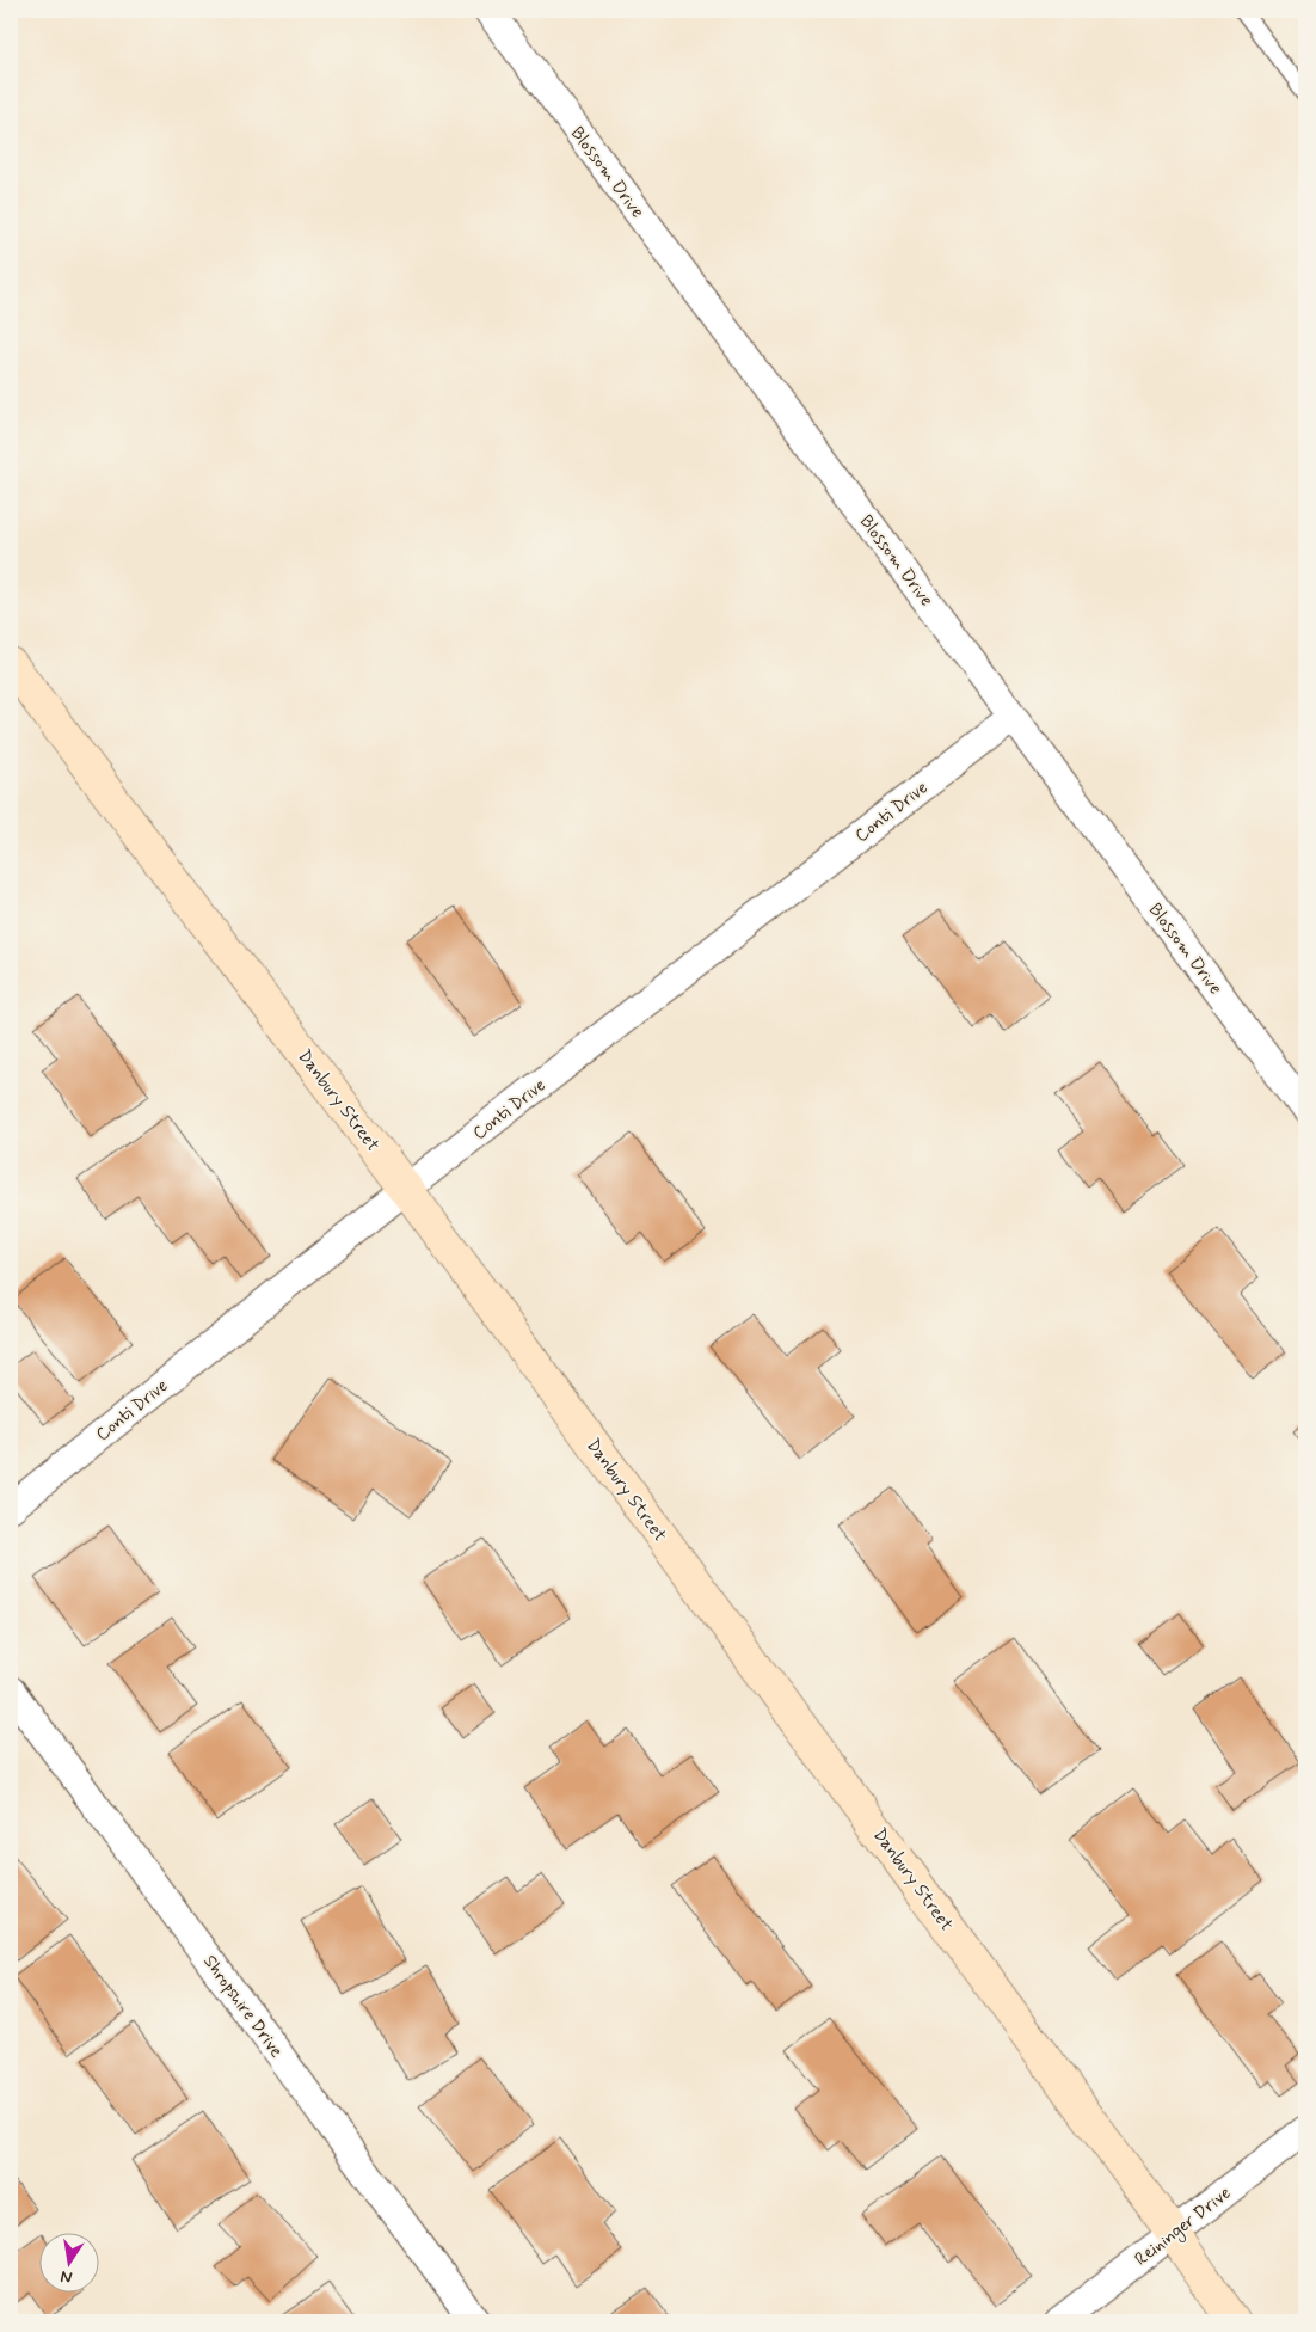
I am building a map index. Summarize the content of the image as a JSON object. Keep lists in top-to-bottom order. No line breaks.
{"streets":{"street":["Blossom Drive","Conti Drive","Danbury Street","Shropshire Drive","Reininger Drive"]},"crossings":[["Blossom Drive","Conti Drive"],["Conti Drive","Danbury Street"],["Danbury Street","Reininger Drive"]],"north":"bottom"}
